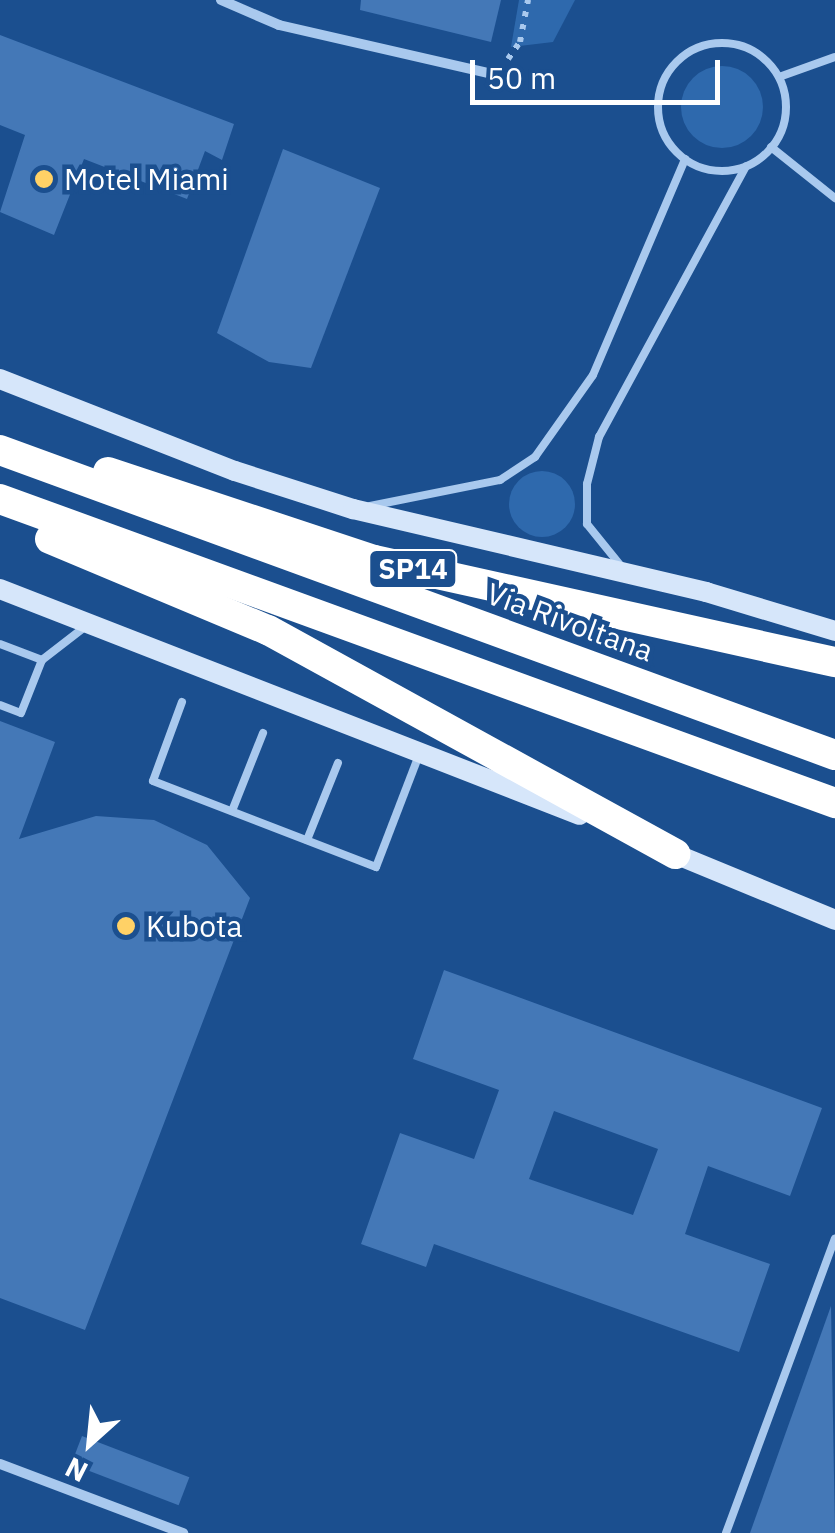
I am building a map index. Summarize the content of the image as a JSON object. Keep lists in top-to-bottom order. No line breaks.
{"streets":{"highway":["SP14","Via Rivoltana"]},"crossings":[["SP14","Via Rivoltana"]],"places":["Motel Miami","Kubota"],"scale_bar":"50 m","north":"bottom left"}
